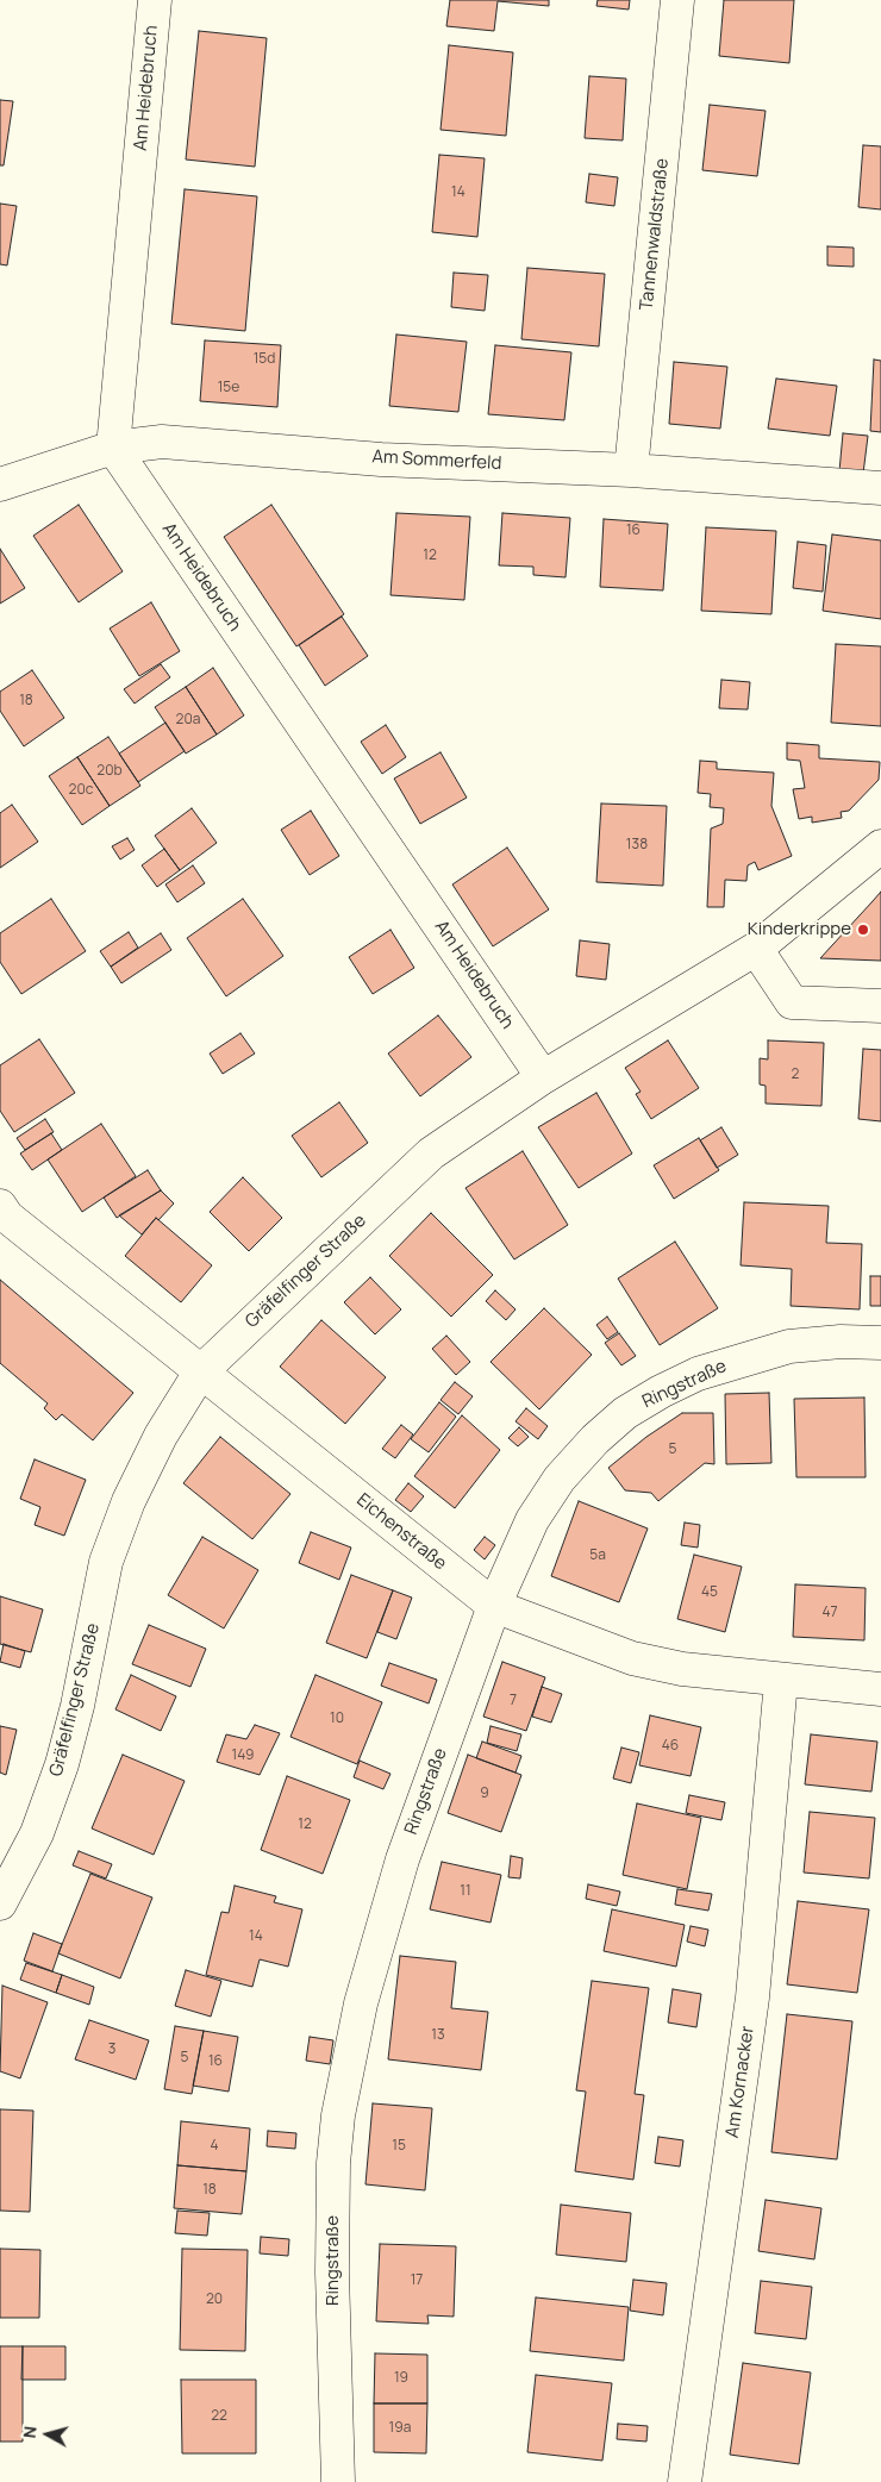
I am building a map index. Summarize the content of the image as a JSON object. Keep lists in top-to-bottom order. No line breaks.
{"streets":{"street":["Am Heidebruch","Tannenwaldstraße","Am Sommerfeld","Gräfelfinger Straße","Ringstraße","Eichenstraße","Am Kornacker"]},"crossings":[["Am Heidebruch","Am Sommerfeld"],["Am Heidebruch","Gräfelfinger Straße"],["Tannenwaldstraße","Am Sommerfeld"],["Gräfelfinger Straße","Eichenstraße"],["Ringstraße","Eichenstraße"],["Eichenstraße","Am Kornacker"]],"places":["Kinderkrippe"],"house_numbers":["14","15d","15e","16","12","18","20a","20b","20c","138","2","5","5a","45","47","7","10","46","149","9","12","11","14","13","3","5","16","4","15","18","17","20","19","22","19a"],"north":"left"}
